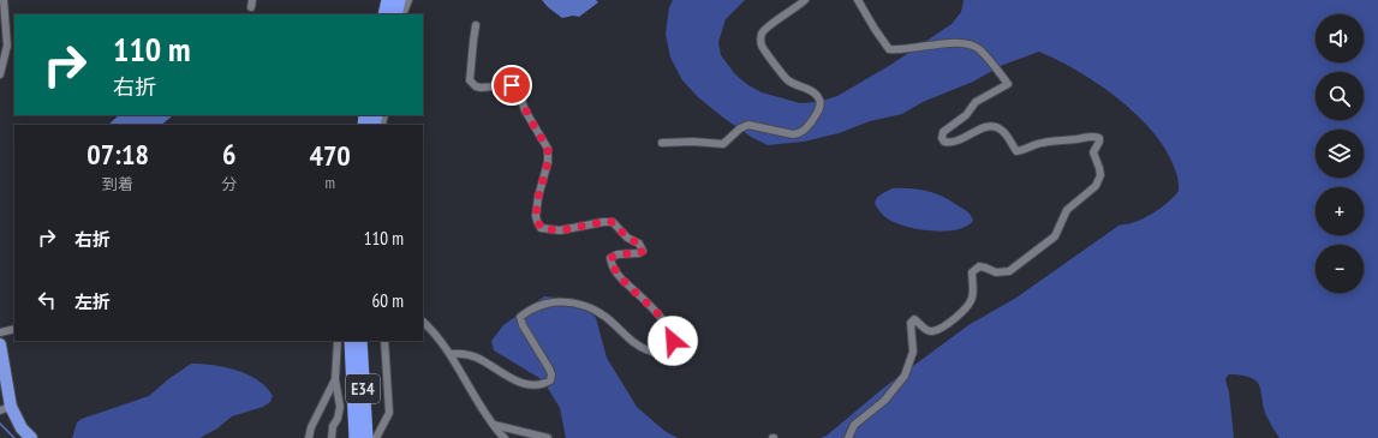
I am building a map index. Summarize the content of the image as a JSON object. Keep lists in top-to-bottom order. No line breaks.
{"streets":{"highway":["E34"]},"page":{"map_buttons":["+","−"],"turn":["110 m","右折"],"eta":["07:18","到着","6","分","470","m"],"list":[{"name":"右折","value":"110 m"},{"name":"左折","value":"60 m"}]}}
